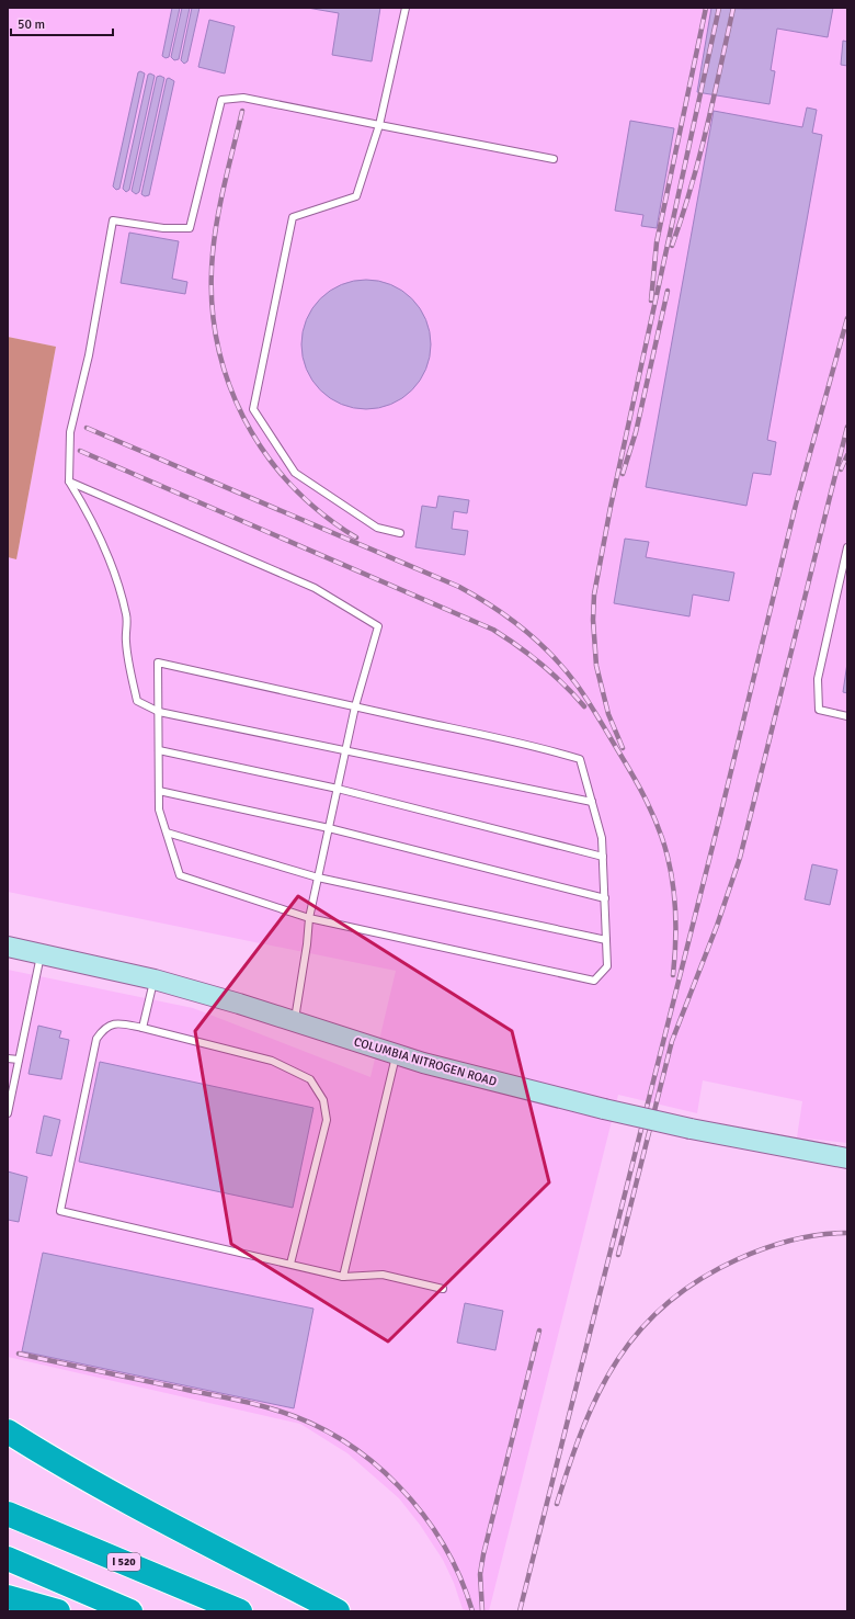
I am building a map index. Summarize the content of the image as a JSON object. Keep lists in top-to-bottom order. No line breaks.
{"streets":{"highway":["I 520"],"street":["COLUMBIA NITROGEN ROAD"]},"scale_bar":"50 m"}
